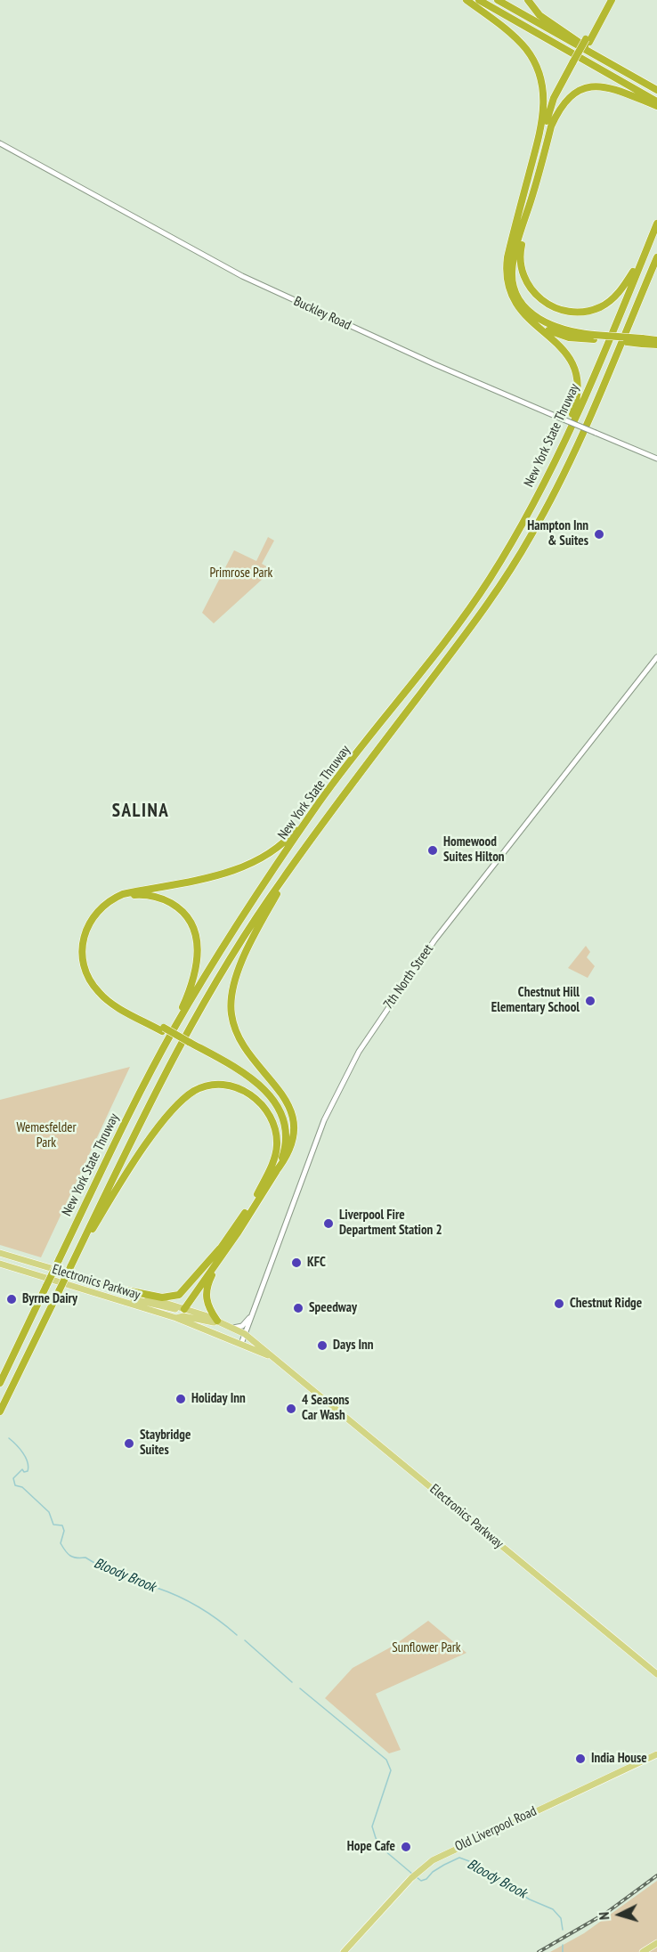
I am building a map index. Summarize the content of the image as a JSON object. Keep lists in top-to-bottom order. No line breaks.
{"streets":{"highway":["New York State Thruway"],"main road":["Electronics Parkway","Old Liverpool Road"],"street":["Buckley Road","7th North Street"]},"crossings":[["7th North Street","Electronics Parkway"]],"districts":["SALINA"],"water":["Bloody Brook"],"parks":["Primrose Park","Wemesfelder Park","Sunflower Park"],"places":["Hampton Inn & Suites","Homewood Suites Hilton","Chestnut Hill Elementary School","Liverpool Fire Department Station 2","KFC","Byrne Dairy","Chestnut Ridge","Speedway","Days Inn","Holiday Inn","4 Seasons Car Wash","Staybridge Suites","India House","Hope Cafe"],"north":"left"}
